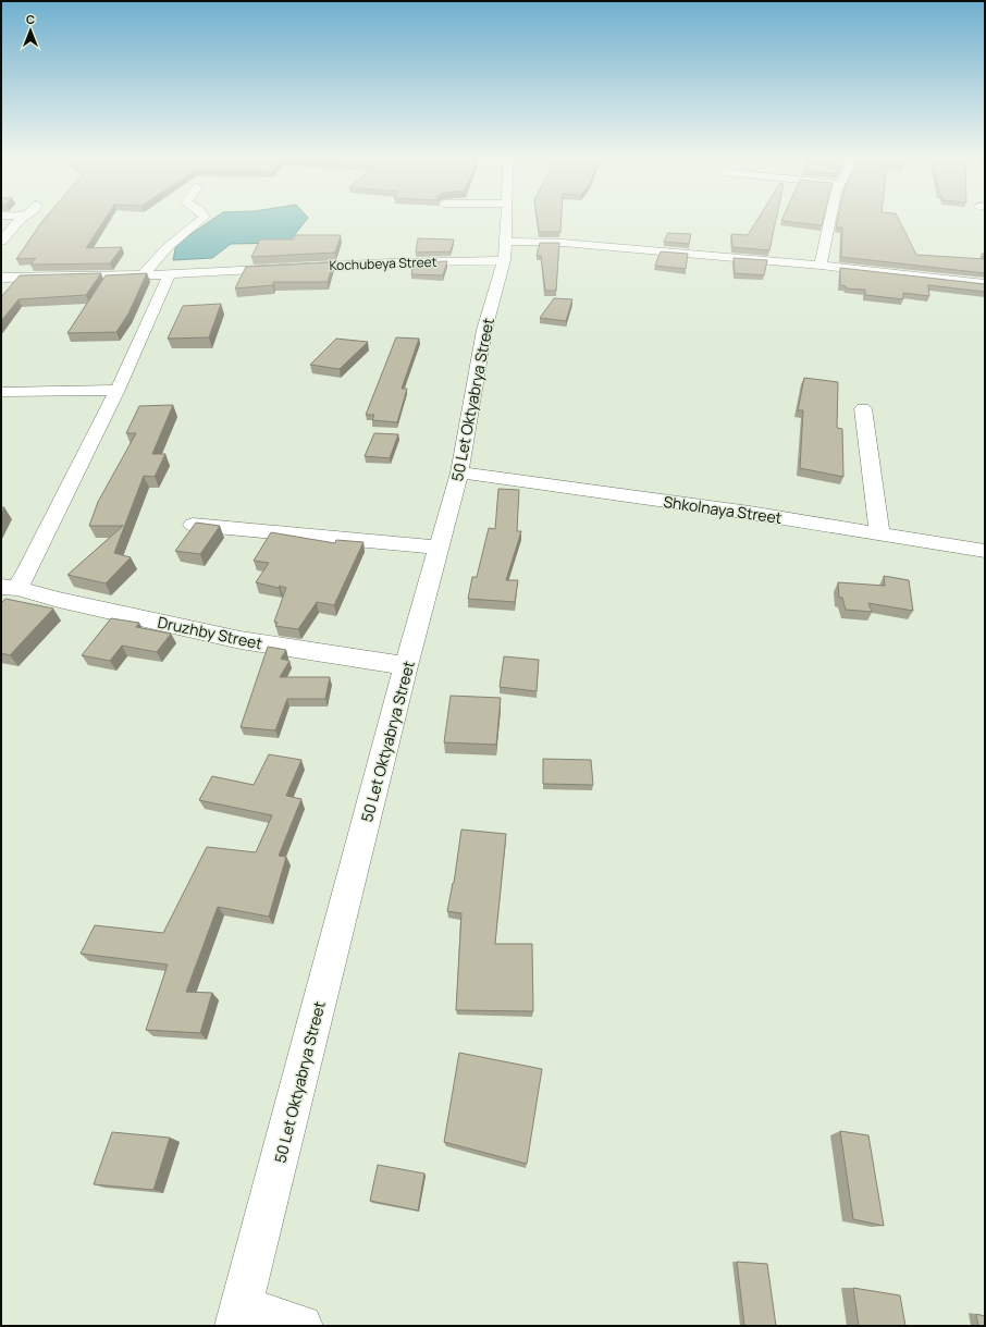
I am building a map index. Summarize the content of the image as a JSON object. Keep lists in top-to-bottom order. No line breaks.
{"streets":{"street":["Kochubeya Street","50 Let Oktyabrya Street","Shkolnaya Street","Druzhby Street"]},"crossings":[["Kochubeya Street","50 Let Oktyabrya Street"],["Kochubeya Street","Druzhby Street"],["50 Let Oktyabrya Street","Shkolnaya Street"],["50 Let Oktyabrya Street","Druzhby Street"]],"north":"top"}
